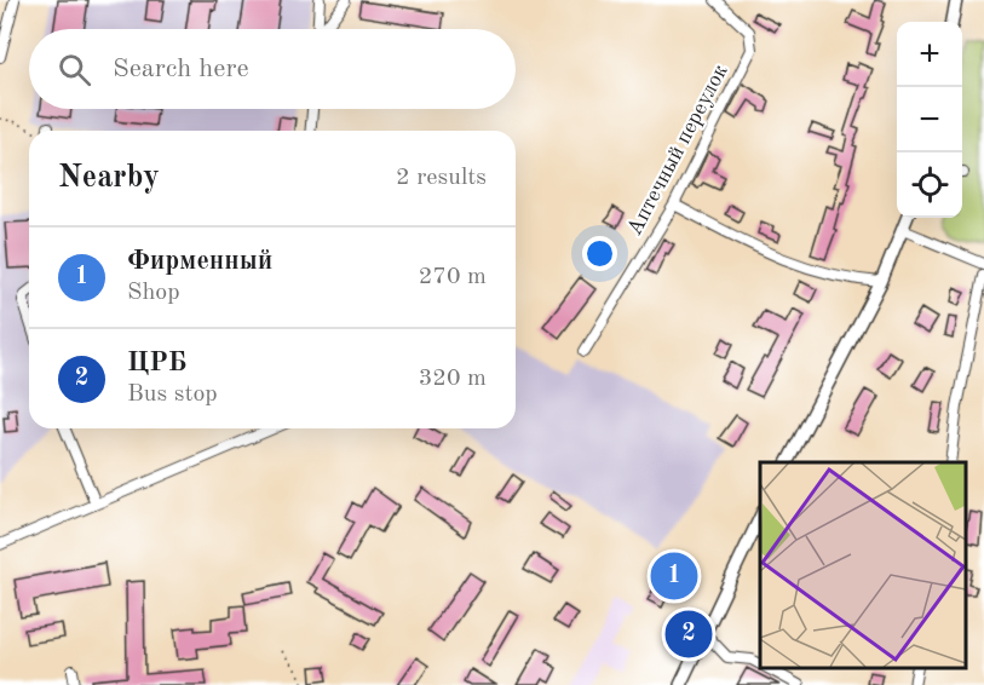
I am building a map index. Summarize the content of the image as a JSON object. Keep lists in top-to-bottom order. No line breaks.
{"streets":{"street":["Аптечный переулок"]},"page":{"map_buttons":["+","−"],"search":"Search here","heading":["Nearby","2 results"],"list":[{"mark":"1","name":"Фирменный","note":"Shop","value":"270 m"},{"mark":"2","name":"ЦРБ","note":"Bus stop","value":"320 m"}],"pins":["1","2"]}}
